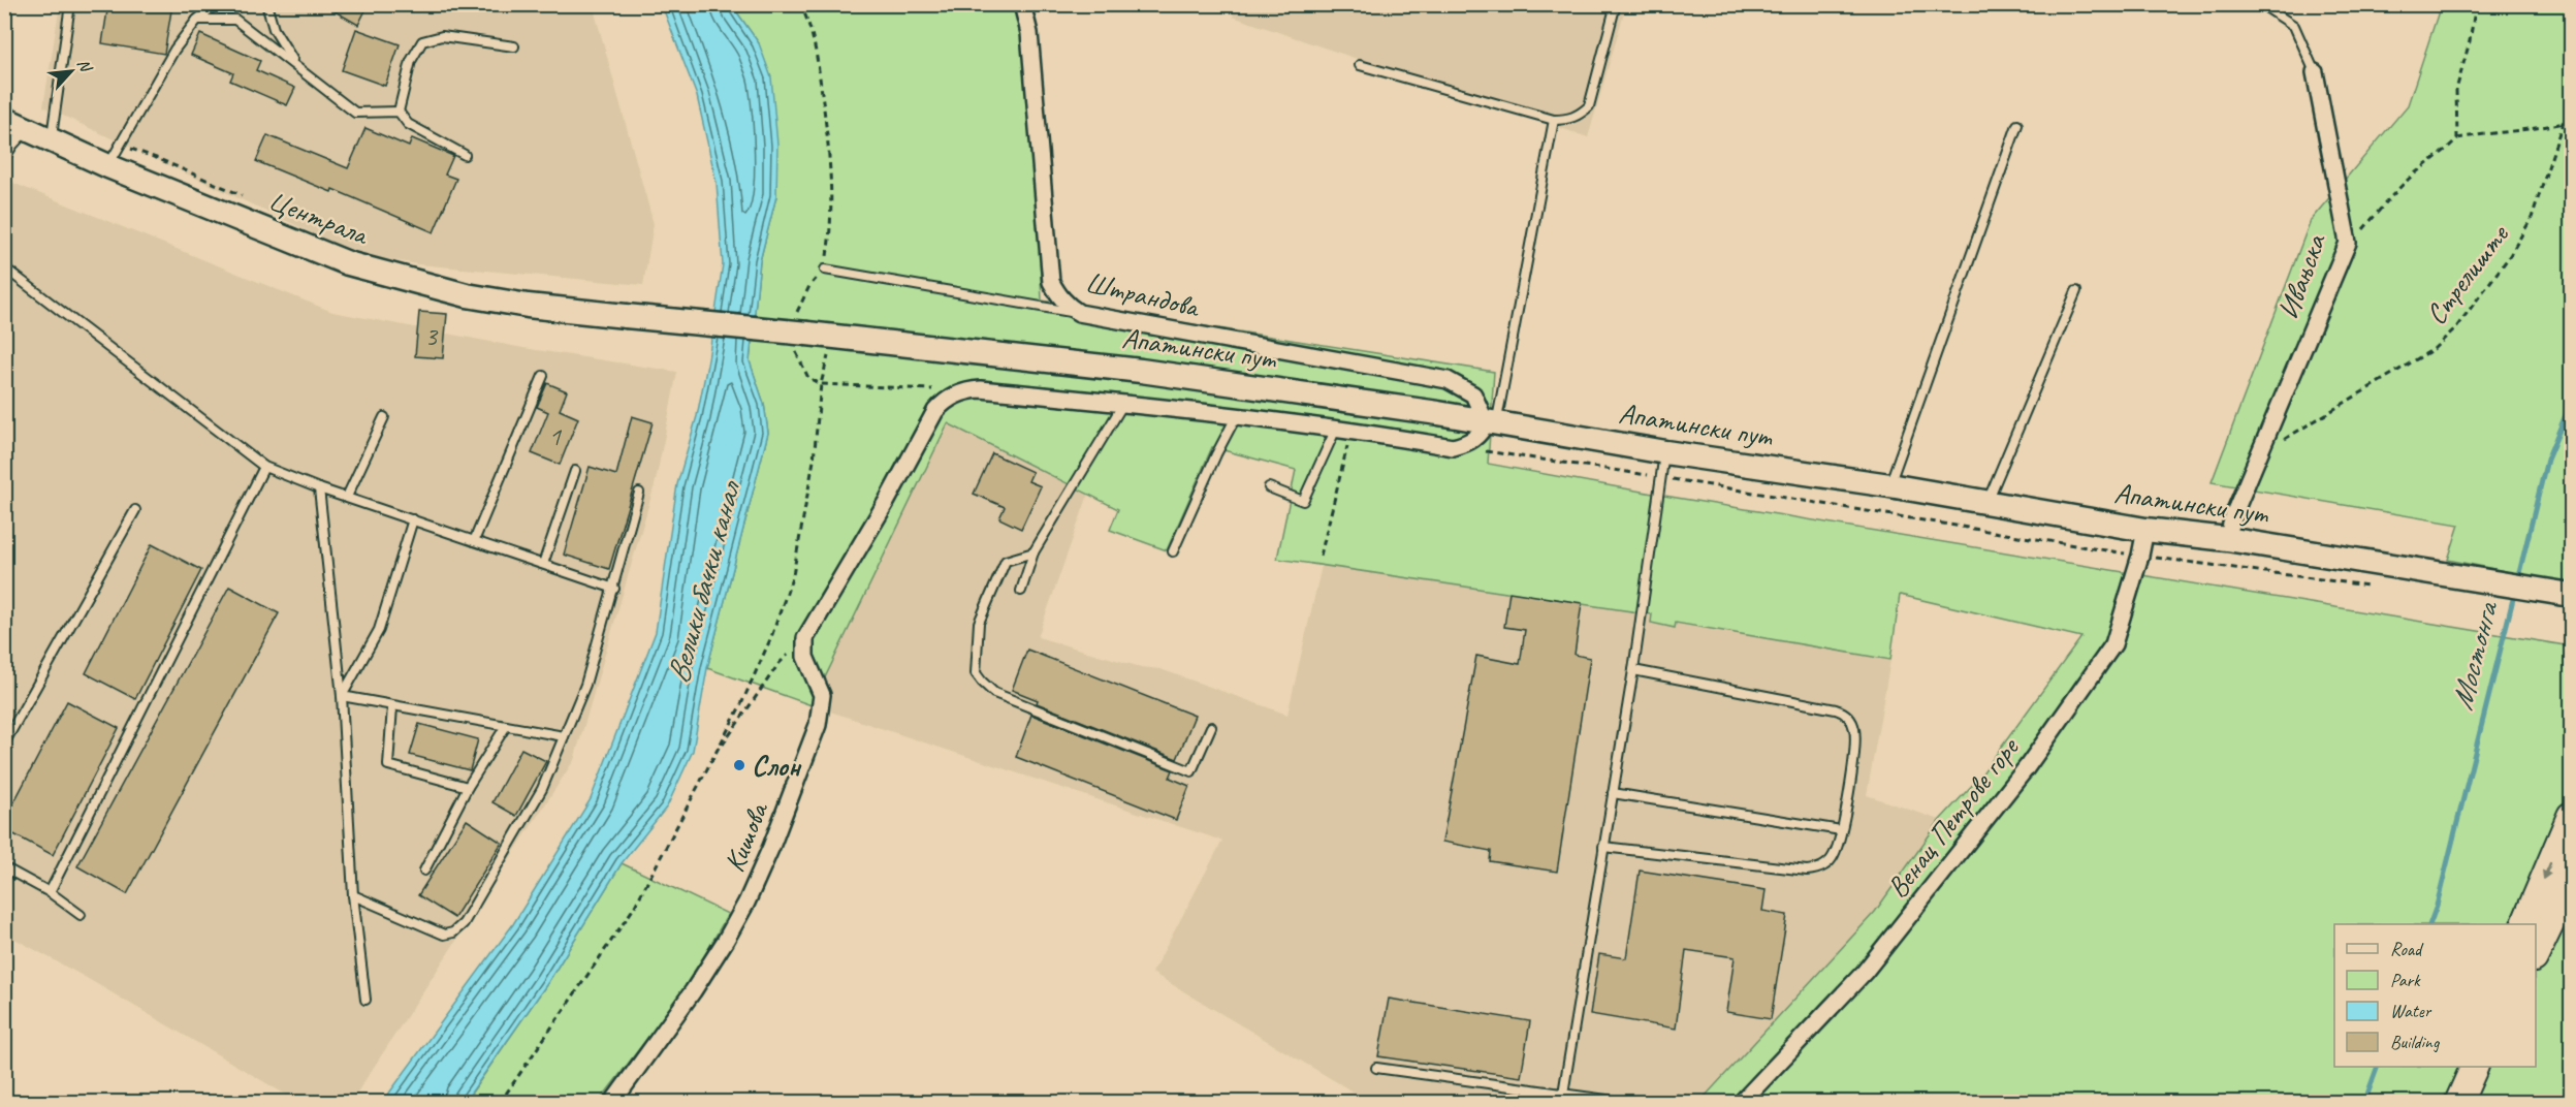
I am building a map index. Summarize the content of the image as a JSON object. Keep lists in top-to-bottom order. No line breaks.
{"streets":{"main road":["Централа","Апатински пут"],"street":["Ивањска","Штрандова","Венац Петрове горе","Кишова"],"path":["Стрелиште"]},"crossings":[["Централа","Апатински пут"],["Стрелиште","Ивањска"],["Ивањска","Апатински пут"],["Штрандова","Апатински пут"],["Апатински пут","Венац Петрове горе"]],"water":["Велики бачки канал","Мостонга"],"places":["Слон"],"house_numbers":["3","1"],"legend":["Road","Park","Water","Building"],"north":"top right"}
